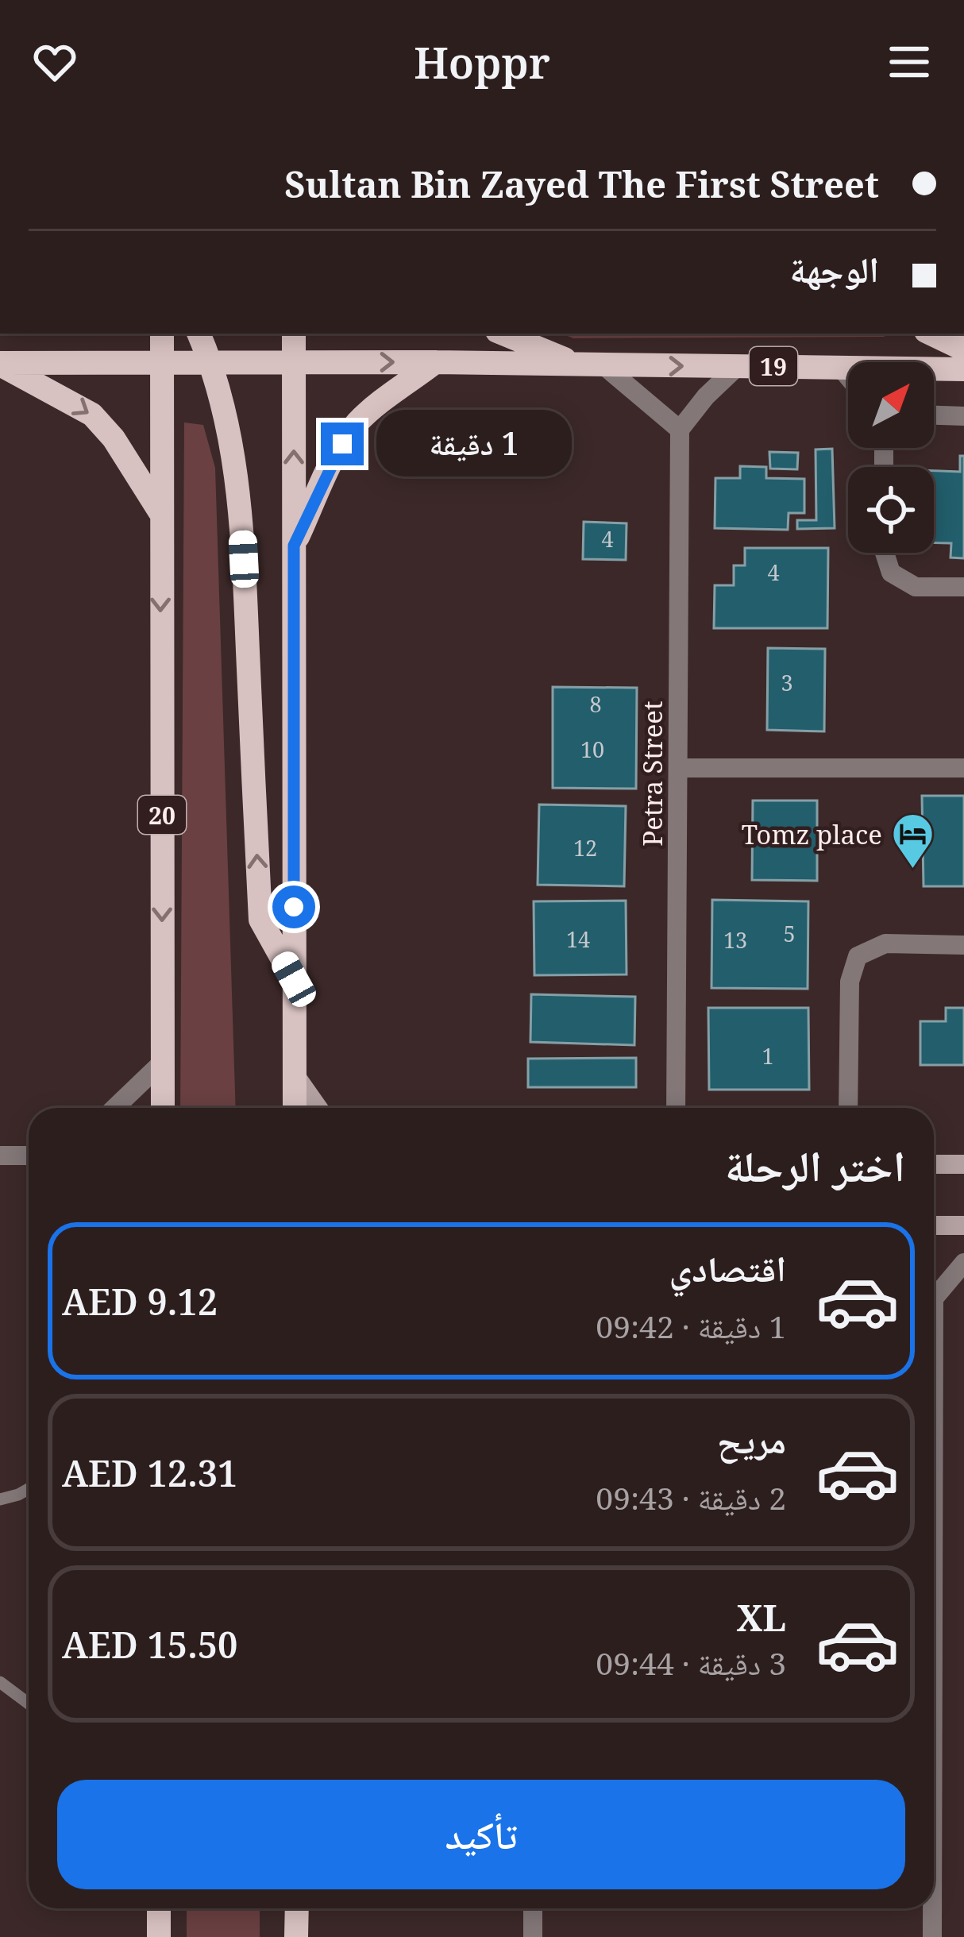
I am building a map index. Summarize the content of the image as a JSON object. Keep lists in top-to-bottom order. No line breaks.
{"streets":{"main road":["19","20"],"street":["Petra Street"]},"crossings":[["19","20"]],"places":{"hotel":["Tomz place"]},"house_numbers":["4","4","3","8","10","12","5","14","13","1"],"north":"top right","page":{"header":"Hoppr","banner":["Sultan Bin Zayed The First Street","الوجهة"],"bubble":"1 دقيقة","heading":"اختر الرحلة","list":[{"name":"اقتصادي","note":"1 دقيقة · 09:42","value":"AED 9.12"},{"name":"مريح","note":"2 دقيقة · 09:43","value":"AED 12.31"},{"name":"XL","note":"3 دقيقة · 09:44","value":"AED 15.50"}],"buttons":"تأكيد"}}
